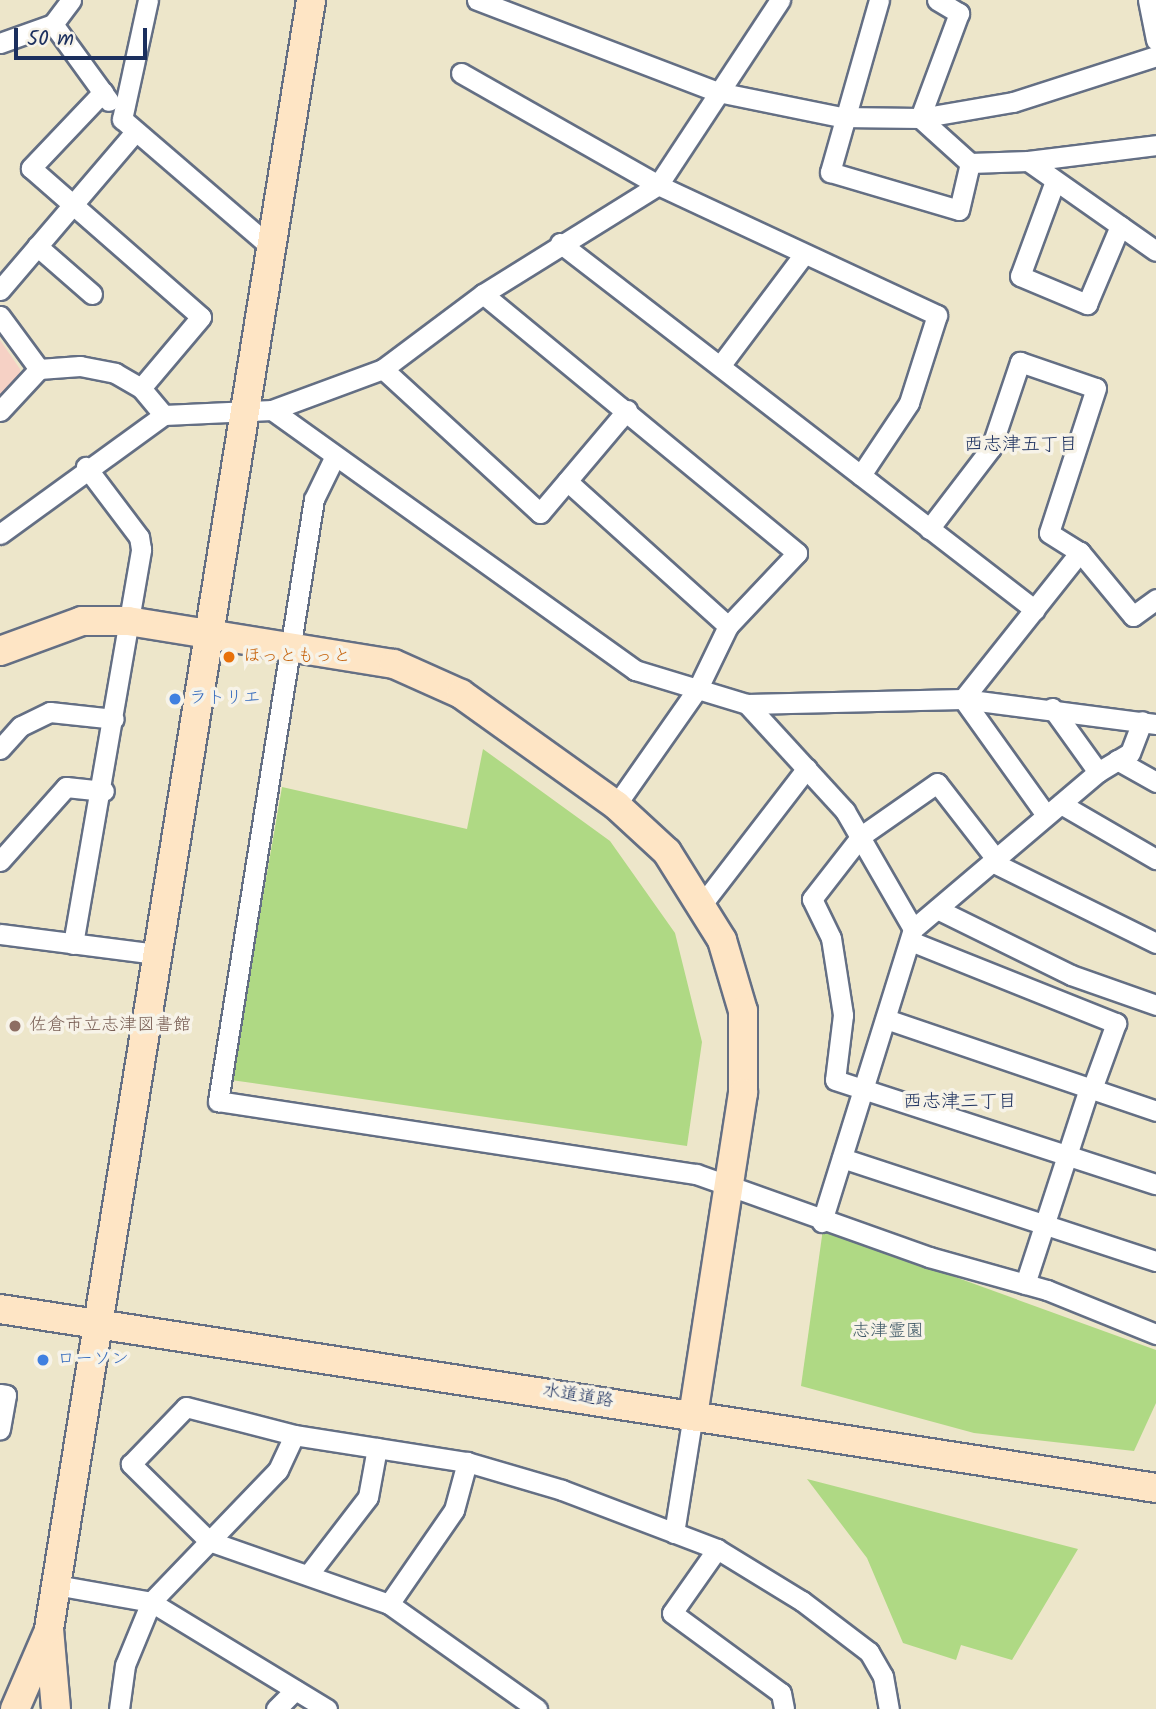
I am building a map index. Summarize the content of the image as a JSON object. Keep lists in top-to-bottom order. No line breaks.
{"streets":{"street":["水道道路"]},"districts":["西志津五丁目","西志津三丁目"],"parks":["志津霊園"],"places":["ほっともっと","ラトリエ","佐倉市立志津図書館","ローソン"],"scale_bar":"50 m"}
